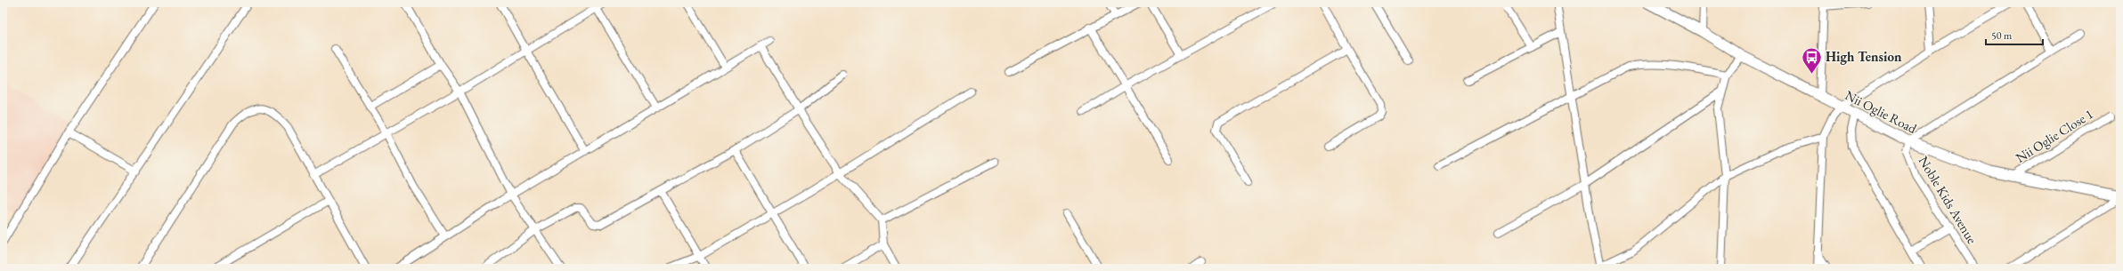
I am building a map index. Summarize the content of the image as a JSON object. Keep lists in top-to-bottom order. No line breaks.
{"streets":{"street":["Nii Oglie Road","Nii Oglie Close 1","Noble Kids Avenue"]},"crossings":[["Nii Oglie Road","Nii Oglie Close 1"],["Nii Oglie Road","Noble Kids Avenue"]],"places":{"bus stop":["High Tension"]},"scale_bar":"50 m"}
